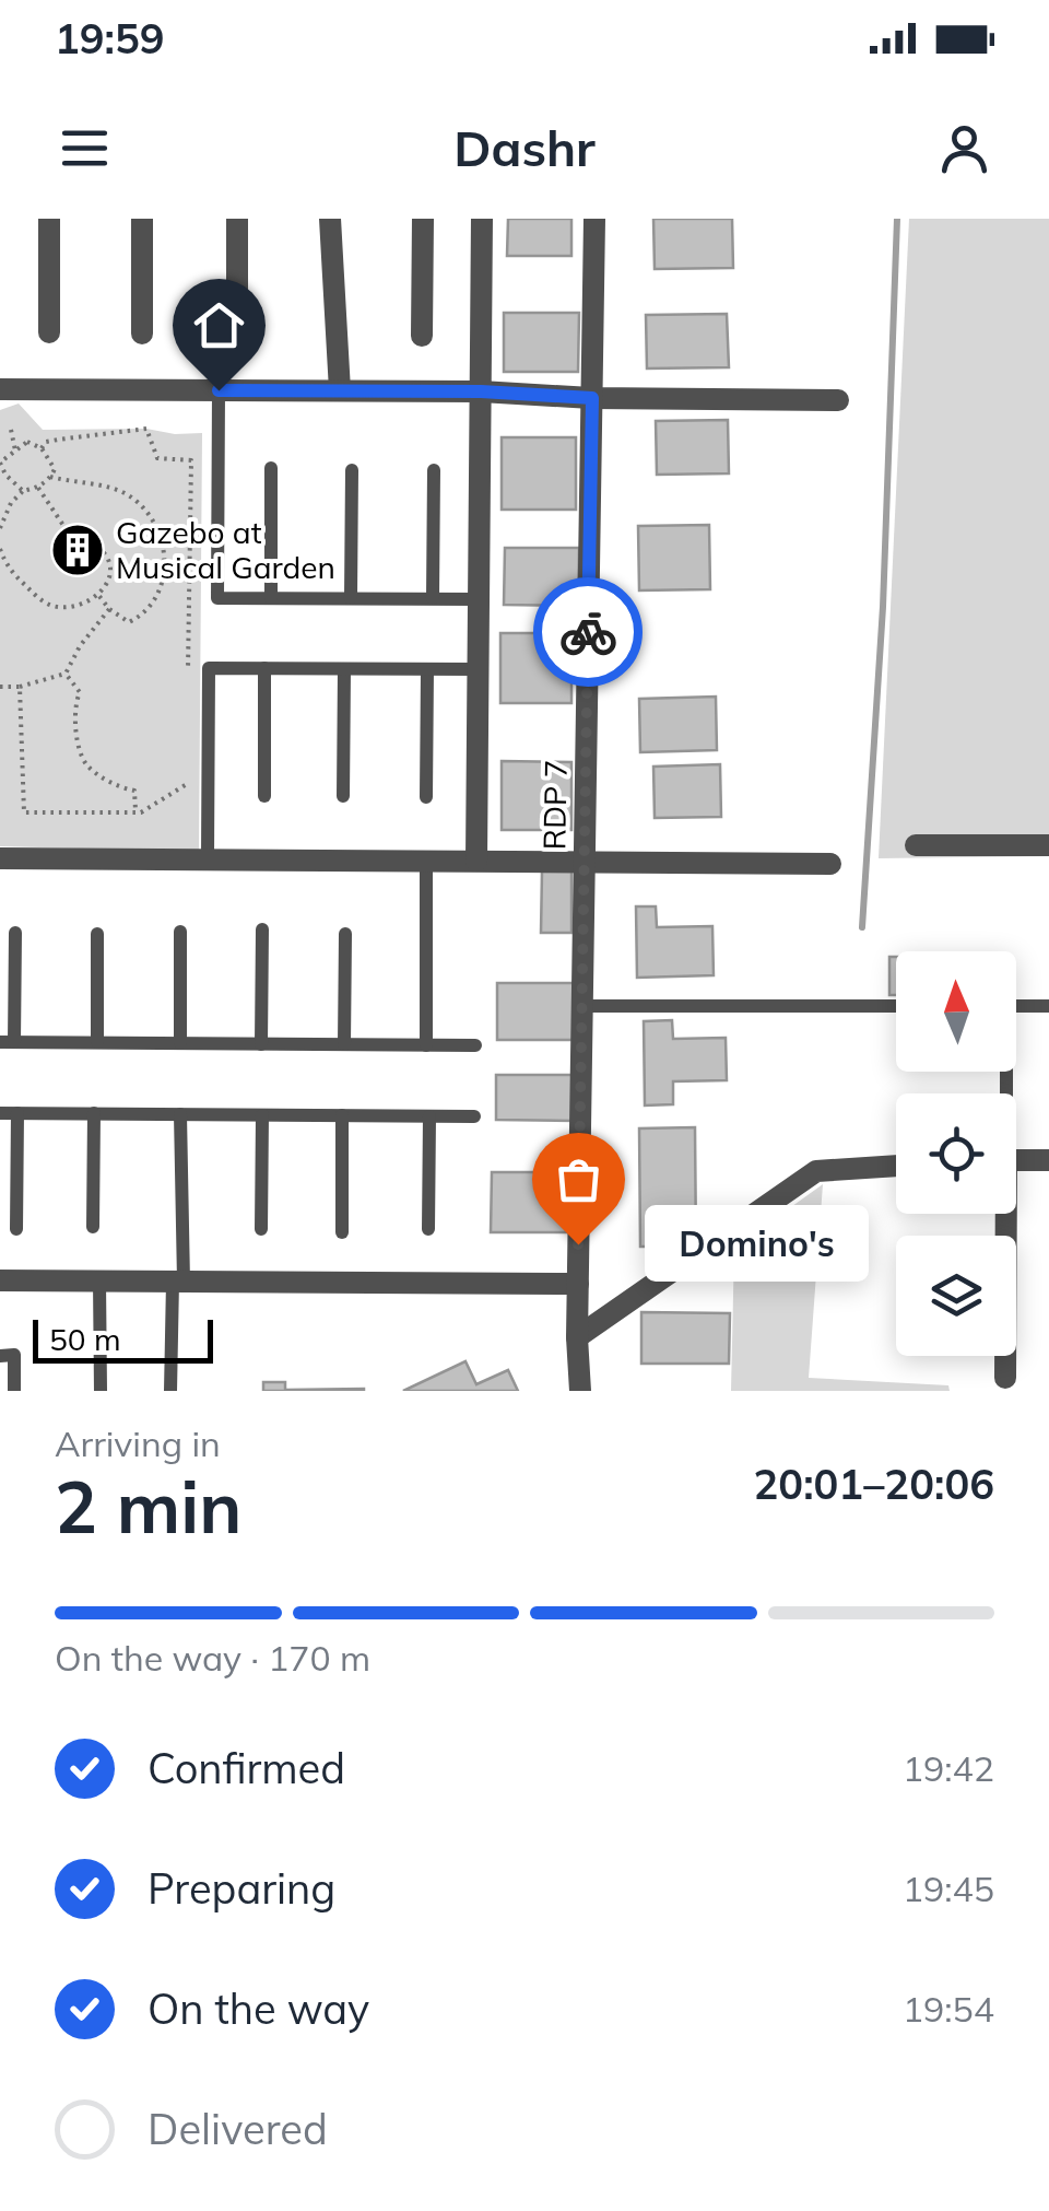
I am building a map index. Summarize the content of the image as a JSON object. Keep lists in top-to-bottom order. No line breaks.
{"streets":{"street":["RDP 7"]},"places":{"building":["Gazebo at Musical Garden"],"other":["Domino's"]},"scale_bar":"50 m","north":"top","page":{"status":"19:59","header":"Dashr","bubble":"Domino's","scale":"50 m","heading":["2 min","Arriving in","20:01–20:06"],"bar":"On the way · 170 m","list":[["Confirmed","19:42"],["Preparing","19:45"],["On the way","19:54"],"Delivered"]}}
